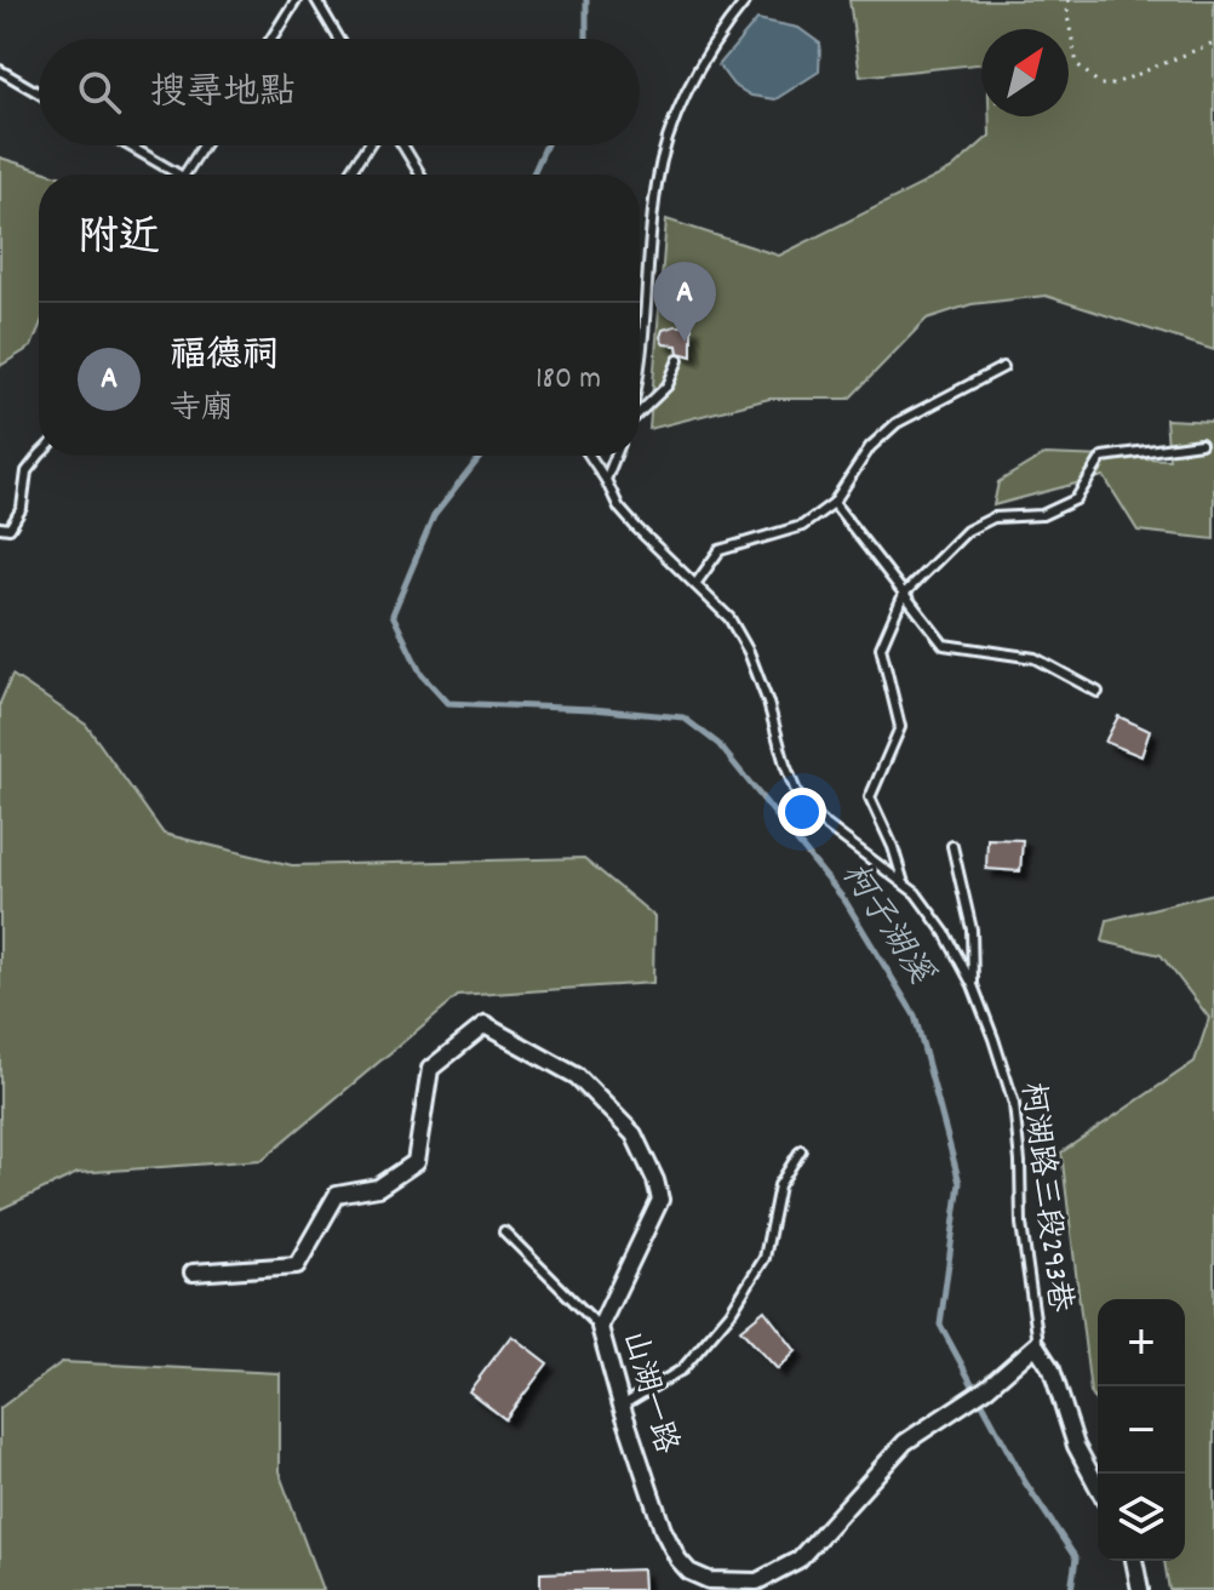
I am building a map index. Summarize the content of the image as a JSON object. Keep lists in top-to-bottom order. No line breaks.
{"streets":{"street":["山湖一路"],"lane":["柯湖路三段293巷"]},"crossings":[["柯湖路三段293巷","山湖一路"]],"water":["柯子湖溪"],"north":"top right","page":{"search":"搜尋地點","heading":"附近","pins":"A","list":[{"mark":"A","name":"福德祠","note":"寺廟","value":"180 m"}],"map_buttons":["+","−"]}}
